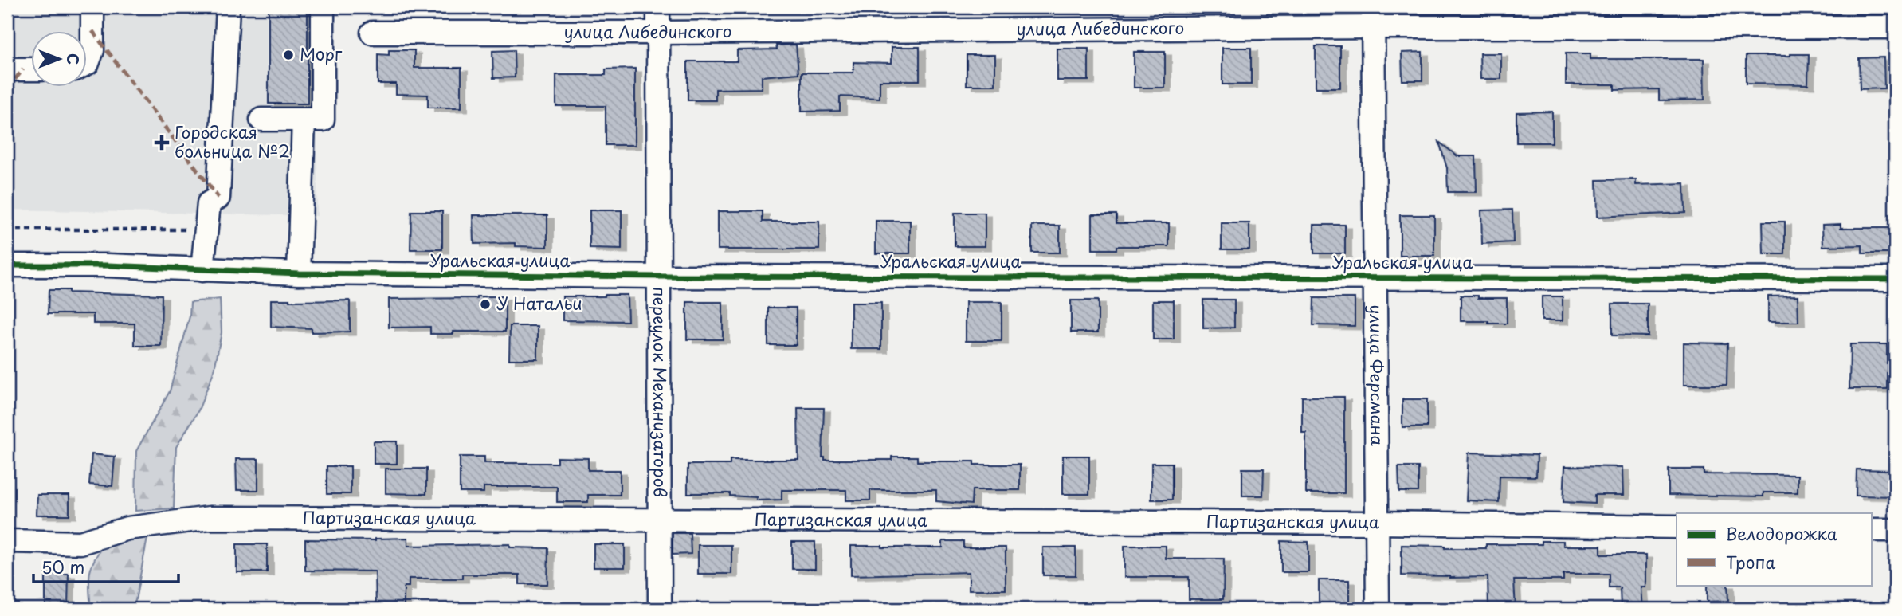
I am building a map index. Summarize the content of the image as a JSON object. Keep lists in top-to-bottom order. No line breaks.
{"streets":{"street":["улица Либединского","Уральская улица","улица Ферсмана","переулок Механизаторов","Партизанская улица"]},"crossings":[["улица Либединского","улица Ферсмана"],["улица Либединского","переулок Механизаторов"],["Уральская улица","улица Ферсмана"],["Уральская улица","переулок Механизаторов"],["улица Ферсмана","Партизанская улица"],["переулок Механизаторов","Партизанская улица"]],"places":{"other":["Морг","У Натальи"],"health":["Городская больница №2"]},"legend":["Велодорожка","Тропа"],"scale_bar":"50 m","north":"right"}
